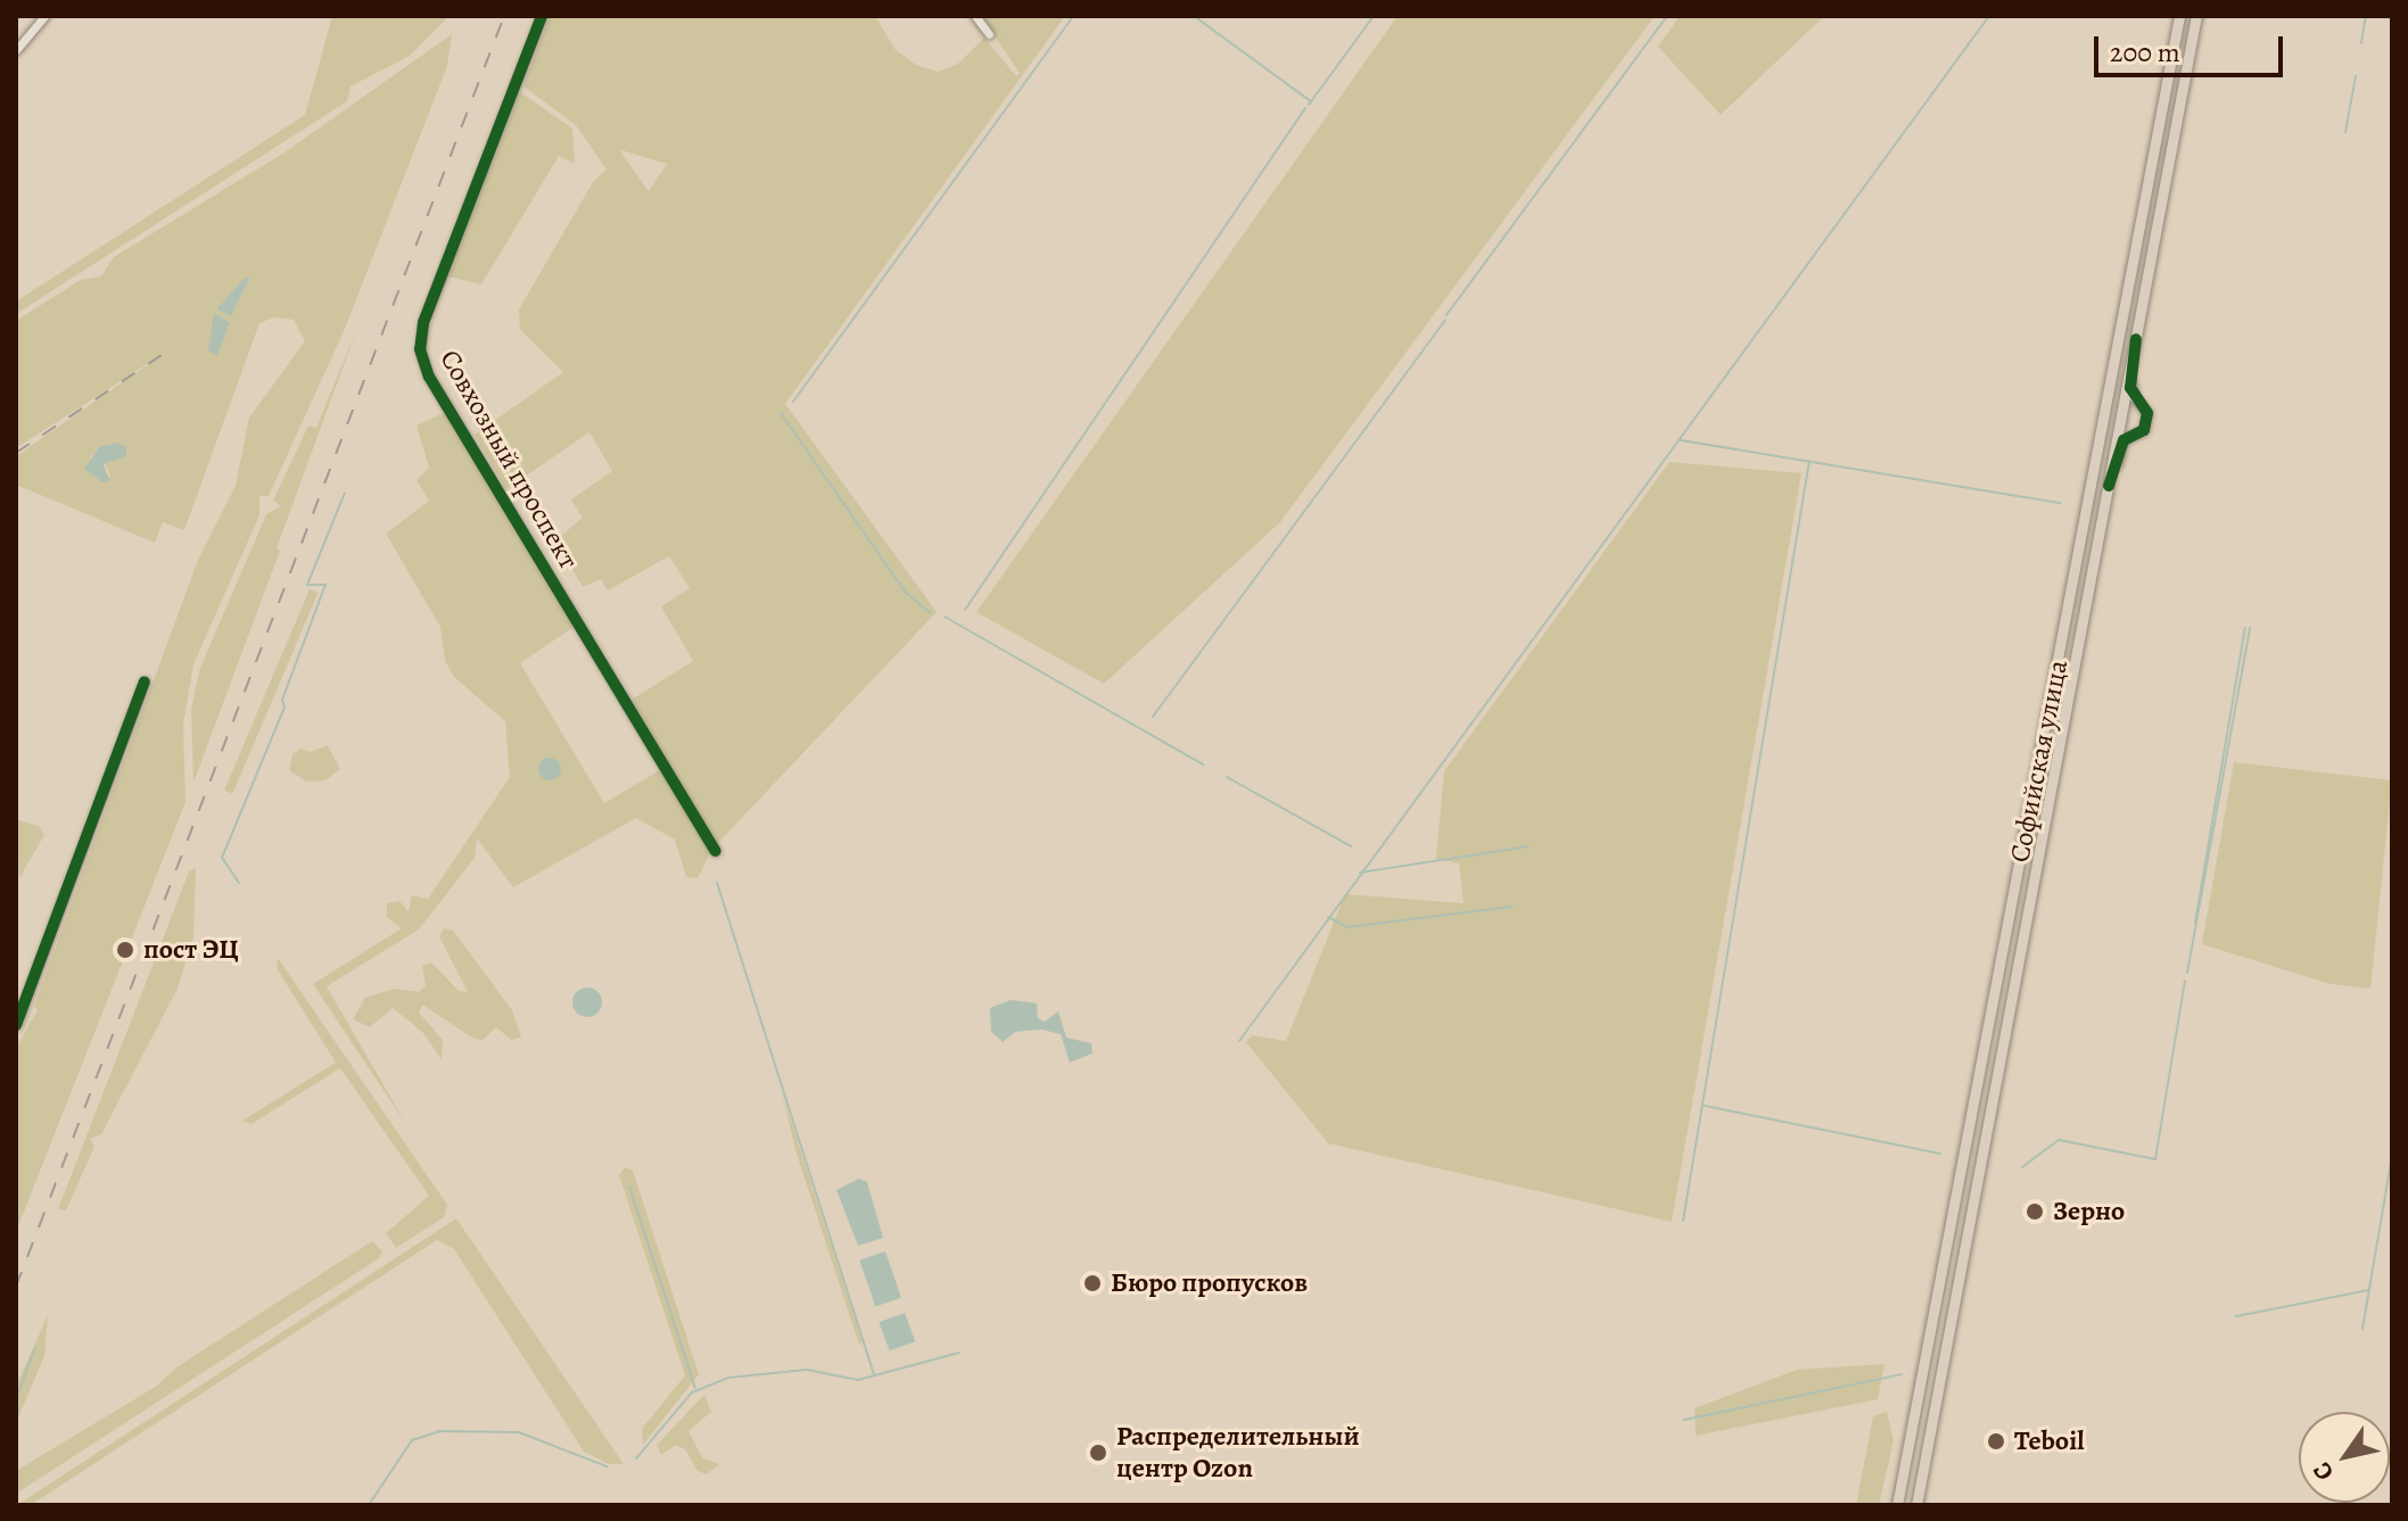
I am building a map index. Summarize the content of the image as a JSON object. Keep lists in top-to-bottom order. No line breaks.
{"streets":{"main road":["Софийская улица"],"street":["Совхозный проспект"]},"places":["пост ЭЦ","Зерно","Бюро пропусков","Teboil","Распределительный центр Ozon"],"scale_bar":"200 m","north":"bottom left"}
